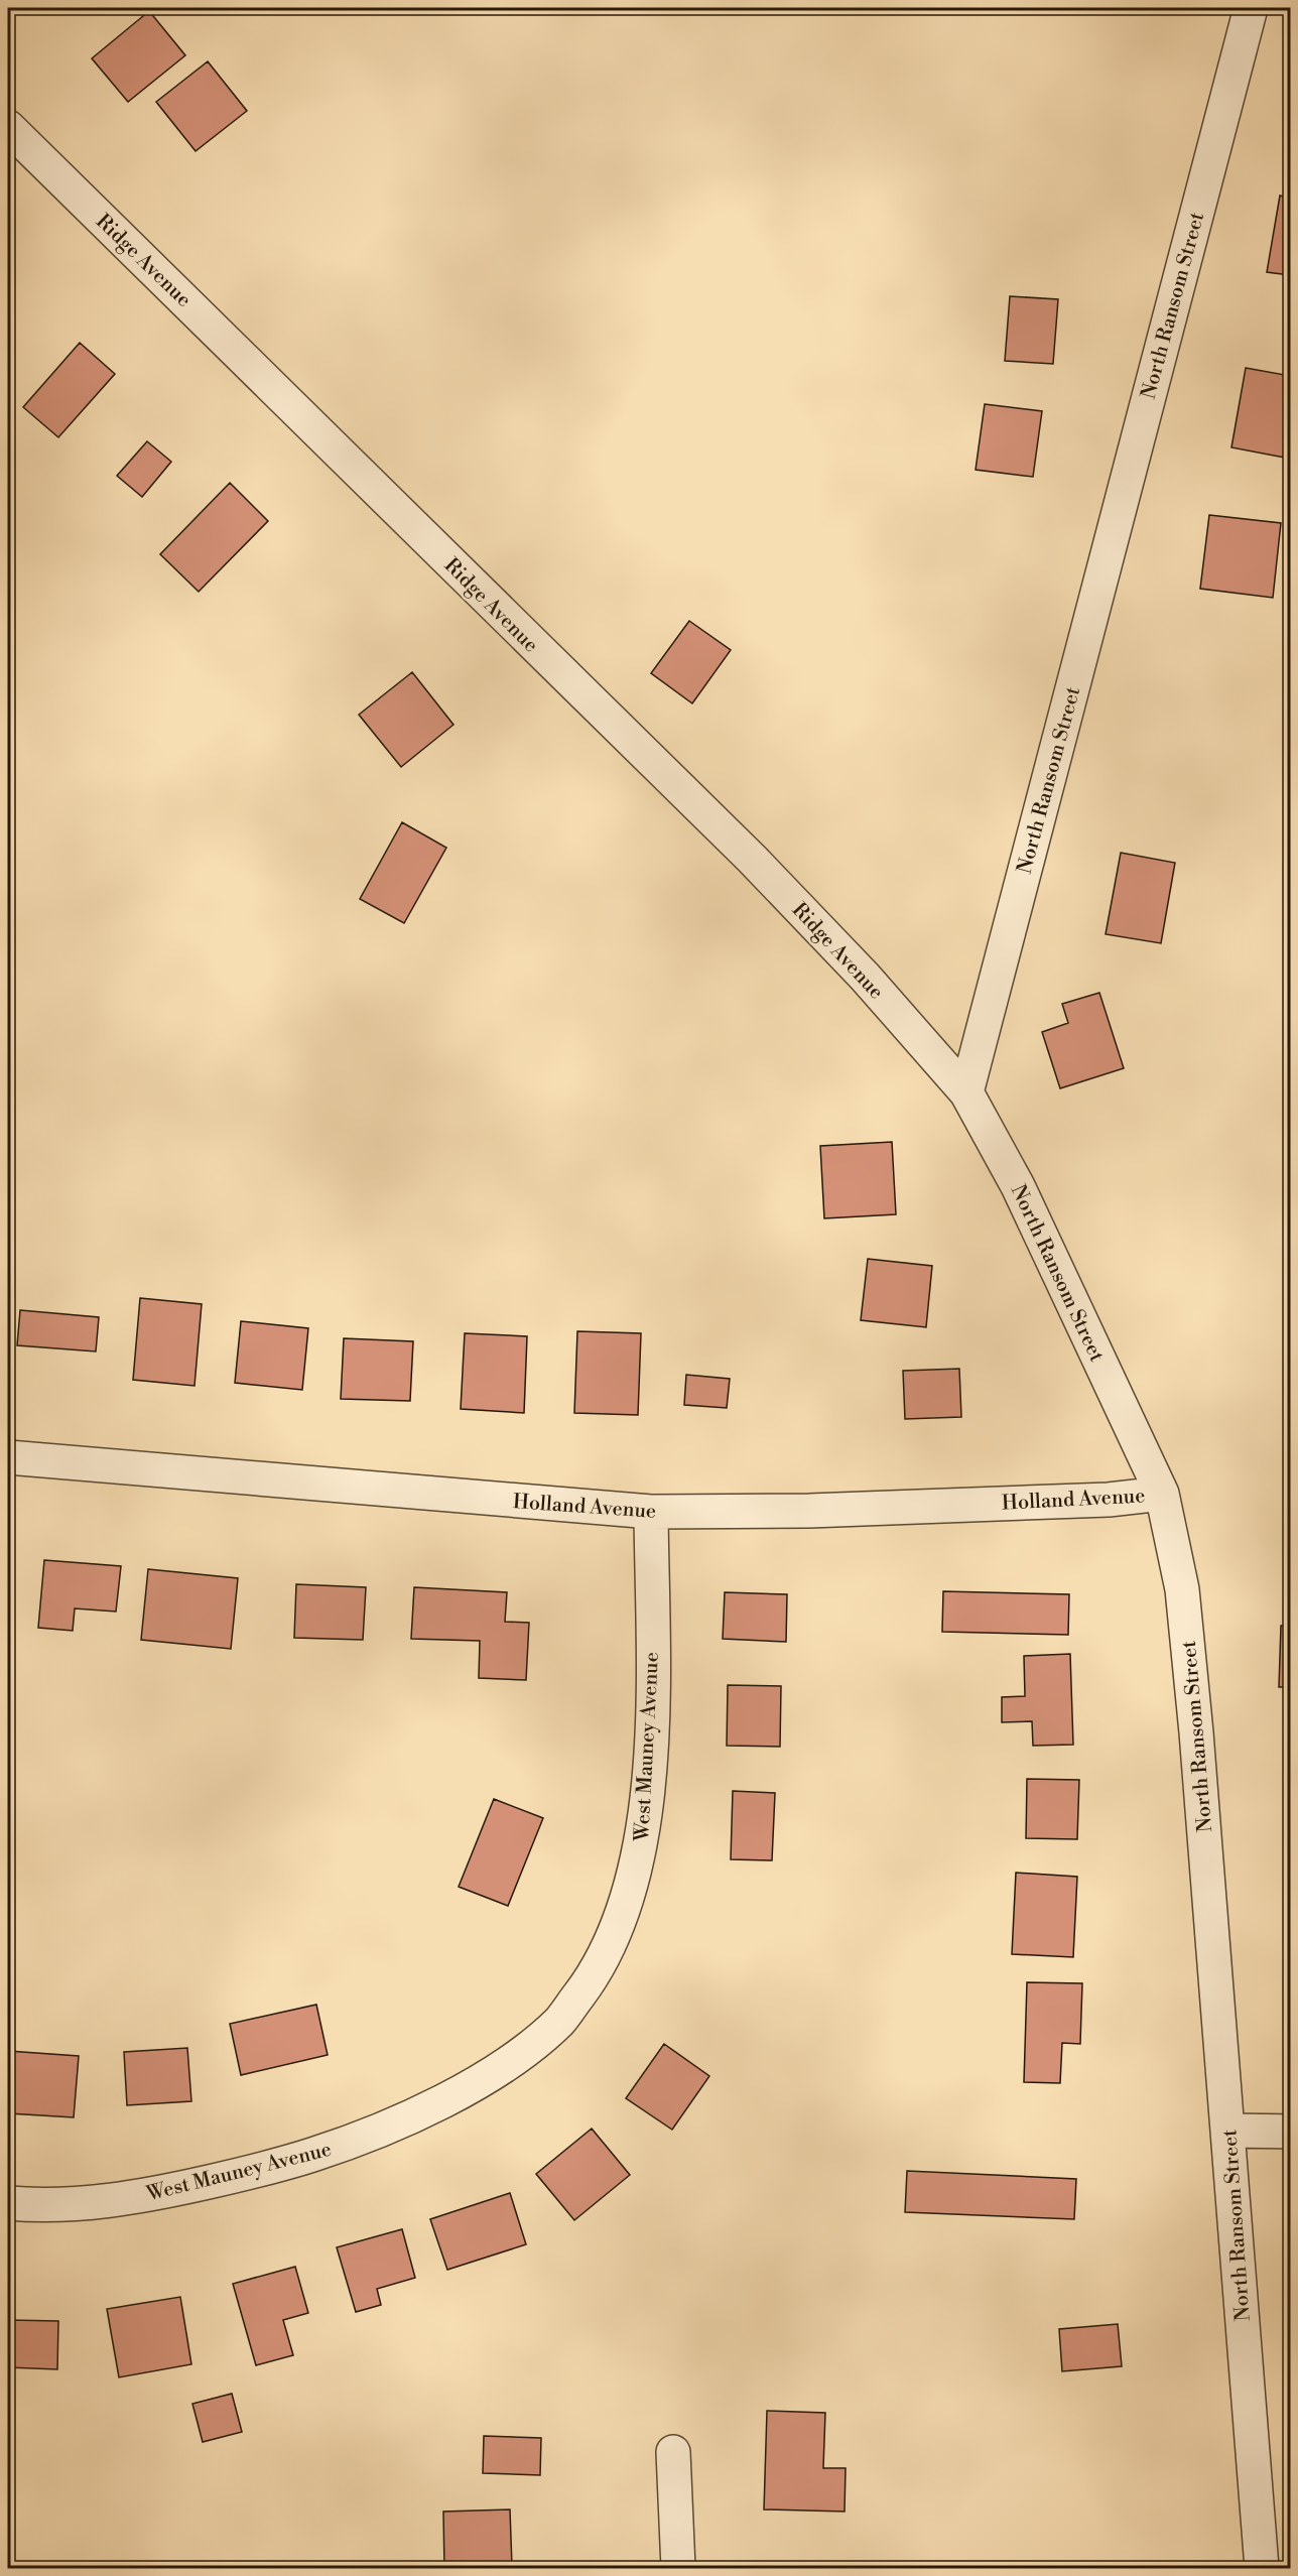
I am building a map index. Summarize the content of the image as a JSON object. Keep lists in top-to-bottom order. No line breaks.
{"streets":{"street":["Ridge Avenue","North Ransom Street","Holland Avenue","West Mauney Avenue"]},"crossings":[["Ridge Avenue","North Ransom Street"],["North Ransom Street","Holland Avenue"],["Holland Avenue","West Mauney Avenue"]]}
